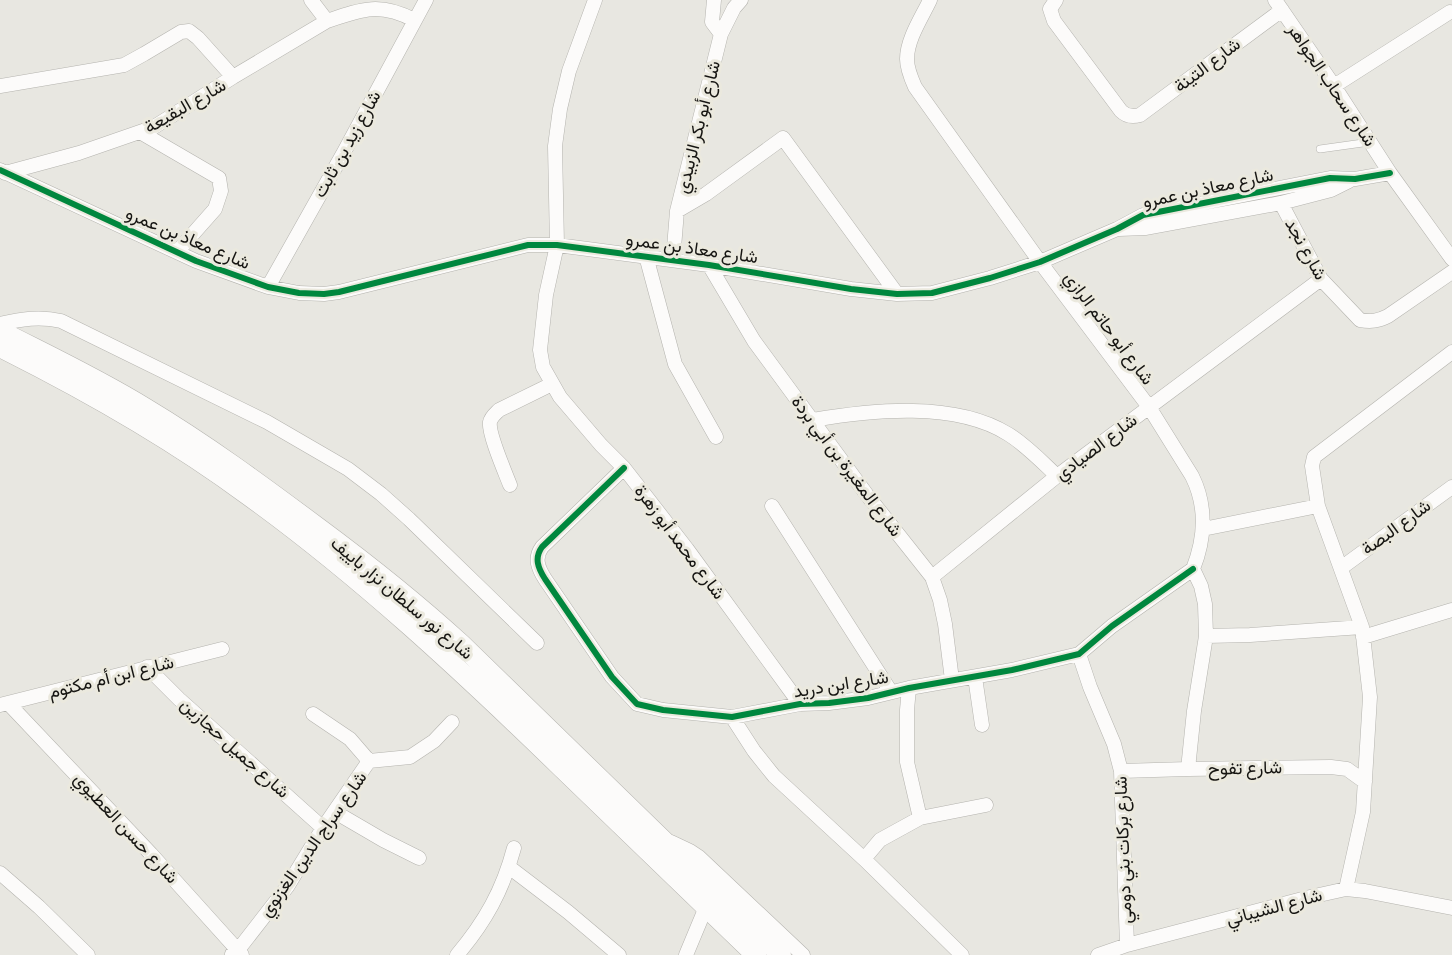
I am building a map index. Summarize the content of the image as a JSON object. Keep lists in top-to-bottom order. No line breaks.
{"streets":{"main road":["شارع نور سلطان نزار باييف"],"street":["شارع التينة","شارع سحاب الجواهر","شارع البقيعة","شارع أبو بكر الزبيدي","شارع زيد بن ثابت","شارع معاذ بن عمرو","شارع نجد","شارع أبو حاتم الرازي","شارع الصيادي","شارع المغيرة بن أبي بردة","شارع البصة","شارع محمد أبو زهرة","شارع ابن أم مكتوم","شارع ابن دريد","شارع جميل حجازين","شارع تفوح","شارع حسن العطيوي","شارع سراج الدين الغزنوي","شارع بركات بني دومي","شارع الشيباني"]},"crossings":[["شارع التينة","شارع سحاب الجواهر"],["شارع سحاب الجواهر","شارع معاذ بن عمرو"],["شارع البقيعة","شارع زيد بن ثابت"],["شارع البقيعة","شارع معاذ بن عمرو"],["شارع أبو بكر الزبيدي","شارع معاذ بن عمرو"],["شارع زيد بن ثابت","شارع معاذ بن عمرو"],["شارع معاذ بن عمرو","شارع نجد"],["شارع معاذ بن عمرو","شارع أبو حاتم الرازي"],["شارع معاذ بن عمرو","شارع المغيرة بن أبي بردة"],["شارع معاذ بن عمرو","شارع محمد أبو زهرة"],["شارع نجد","شارع الصيادي"],["شارع أبو حاتم الرازي","شارع الصيادي"],["شارع أبو حاتم الرازي","شارع ابن دريد"],["شارع الصيادي","شارع المغيرة بن أبي بردة"],["شارع المغيرة بن أبي بردة","شارع ابن دريد"],["شارع محمد أبو زهرة","شارع ابن دريد"],["شارع ابن أم مكتوم","شارع جميل حجازين"],["شارع ابن أم مكتوم","شارع حسن العطيوي"],["شارع ابن دريد","شارع بركات بني دومي"],["شارع جميل حجازين","شارع سراج الدين الغزنوي"],["شارع تفوح","شارع بركات بني دومي"],["شارع حسن العطيوي","شارع سراج الدين الغزنوي"],["شارع بركات بني دومي","شارع الشيباني"]]}
